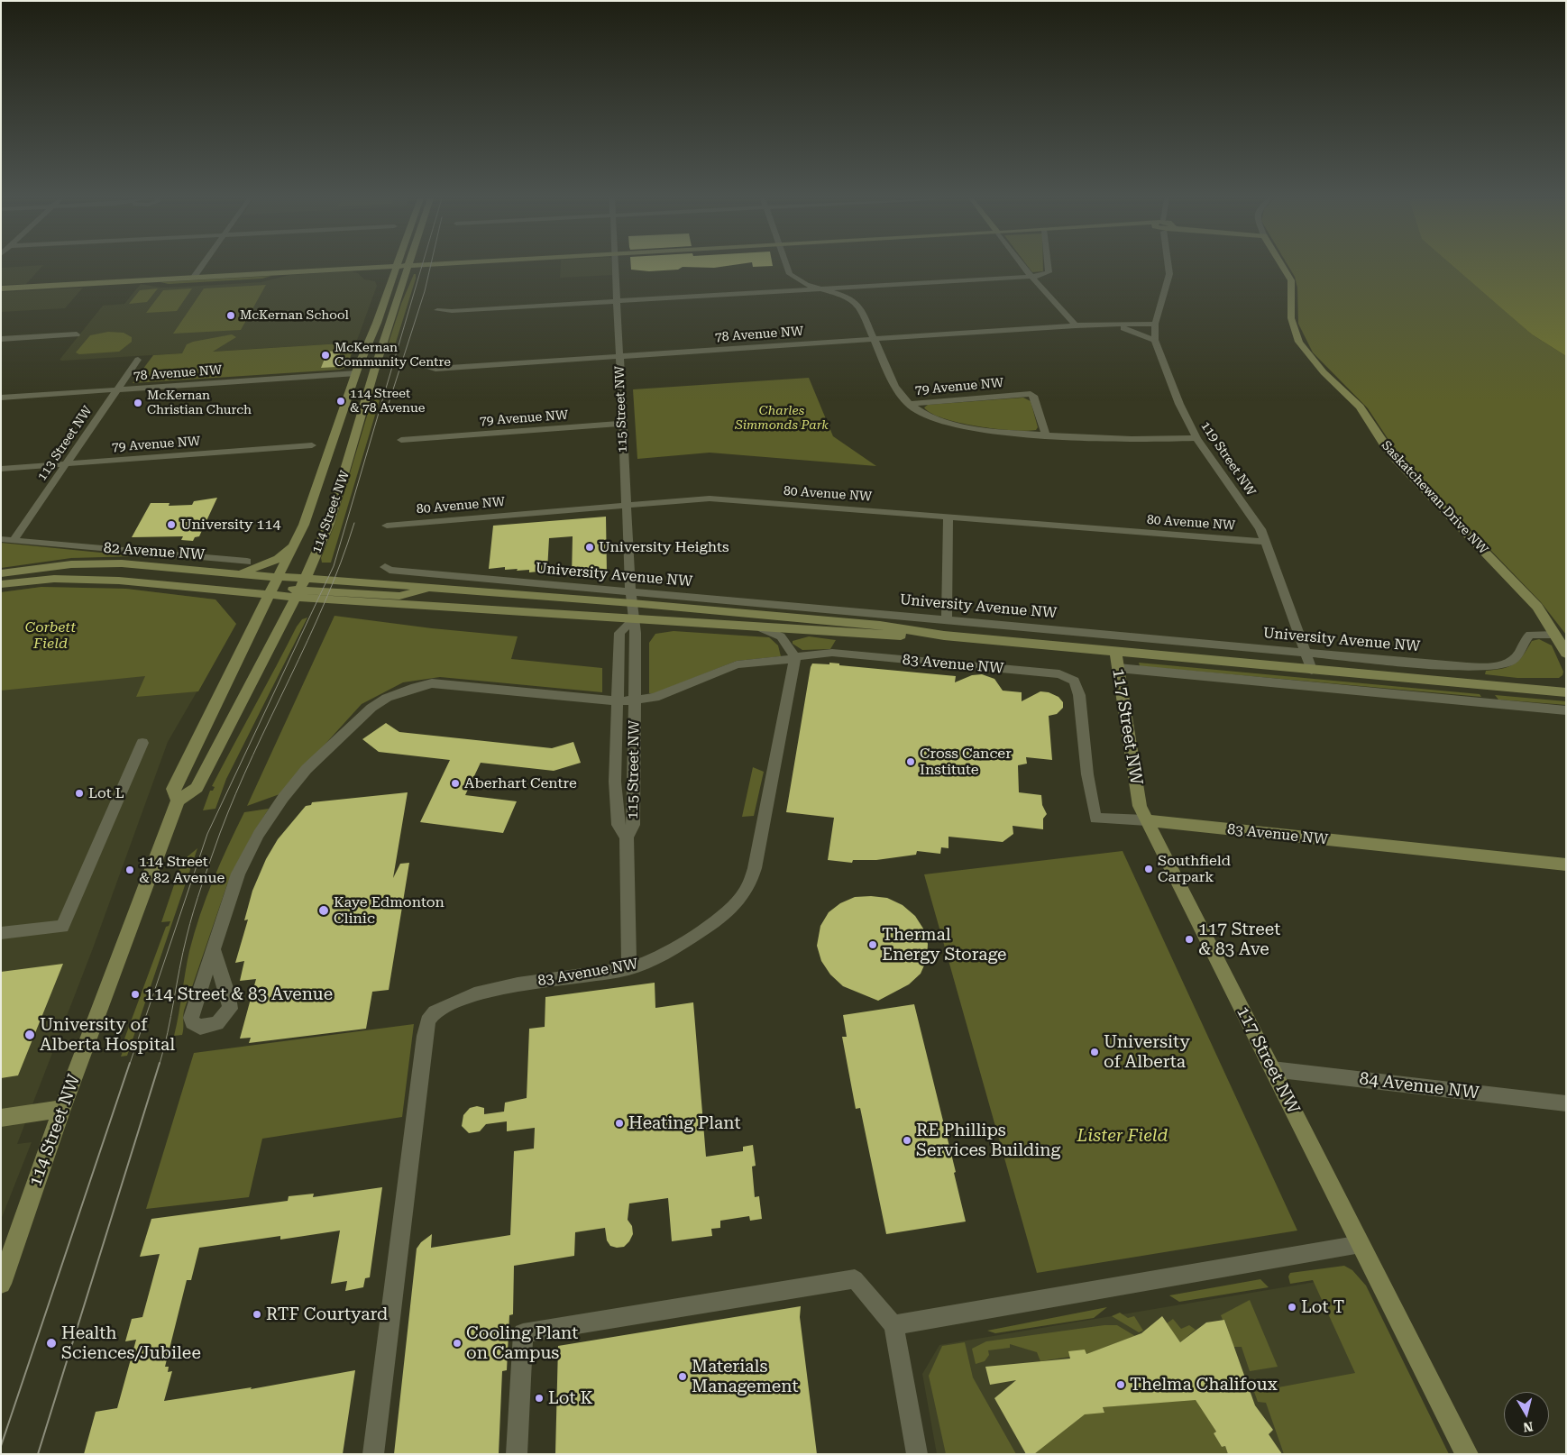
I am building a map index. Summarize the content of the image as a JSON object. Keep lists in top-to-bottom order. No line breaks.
{"streets":{"main road":["Saskatchewan Drive NW","114 Street NW","82 Avenue NW","University Avenue NW","83 Avenue NW","117 Street NW"],"street":["78 Avenue NW","79 Avenue NW","115 Street NW","113 Street NW","119 Street NW","80 Avenue NW","84 Avenue NW"]},"crossings":[["78 Avenue NW","115 Street NW"],["78 Avenue NW","113 Street NW"],["78 Avenue NW","119 Street NW"],["78 Avenue NW","114 Street NW"],["79 Avenue NW","115 Street NW"],["79 Avenue NW","113 Street NW"],["79 Avenue NW","119 Street NW"],["115 Street NW","80 Avenue NW"],["115 Street NW","University Avenue NW"],["115 Street NW","83 Avenue NW"],["119 Street NW","80 Avenue NW"],["119 Street NW","University Avenue NW"],["Saskatchewan Drive NW","University Avenue NW"],["114 Street NW","82 Avenue NW"],["114 Street NW","University Avenue NW"],["82 Avenue NW","University Avenue NW"],["University Avenue NW","117 Street NW"],["83 Avenue NW","117 Street NW"],["117 Street NW","84 Avenue NW"]],"parks":["Charles Simmonds Park","Corbett Field","Lister Field"],"places":["McKernan School","McKernan Community Centre","114 Street & 78 Avenue","McKernan Christian Church","University 114","University Heights","Cross Cancer Institute","Aberhart Centre","Lot L","Southfield Carpark","114 Street & 82 Avenue","Kaye Edmonton Clinic","117 Street & 83 Ave","Thermal Energy Storage","114 Street & 83 Avenue","University of Alberta Hospital","University of Alberta","Heating Plant","RE Phillips Services Building","Lot T","RTF Courtyard","Health Sciences/Jubilee","Cooling Plant on Campus","Materials Management","Thelma Chalifoux","Lot K"],"north":"bottom"}
